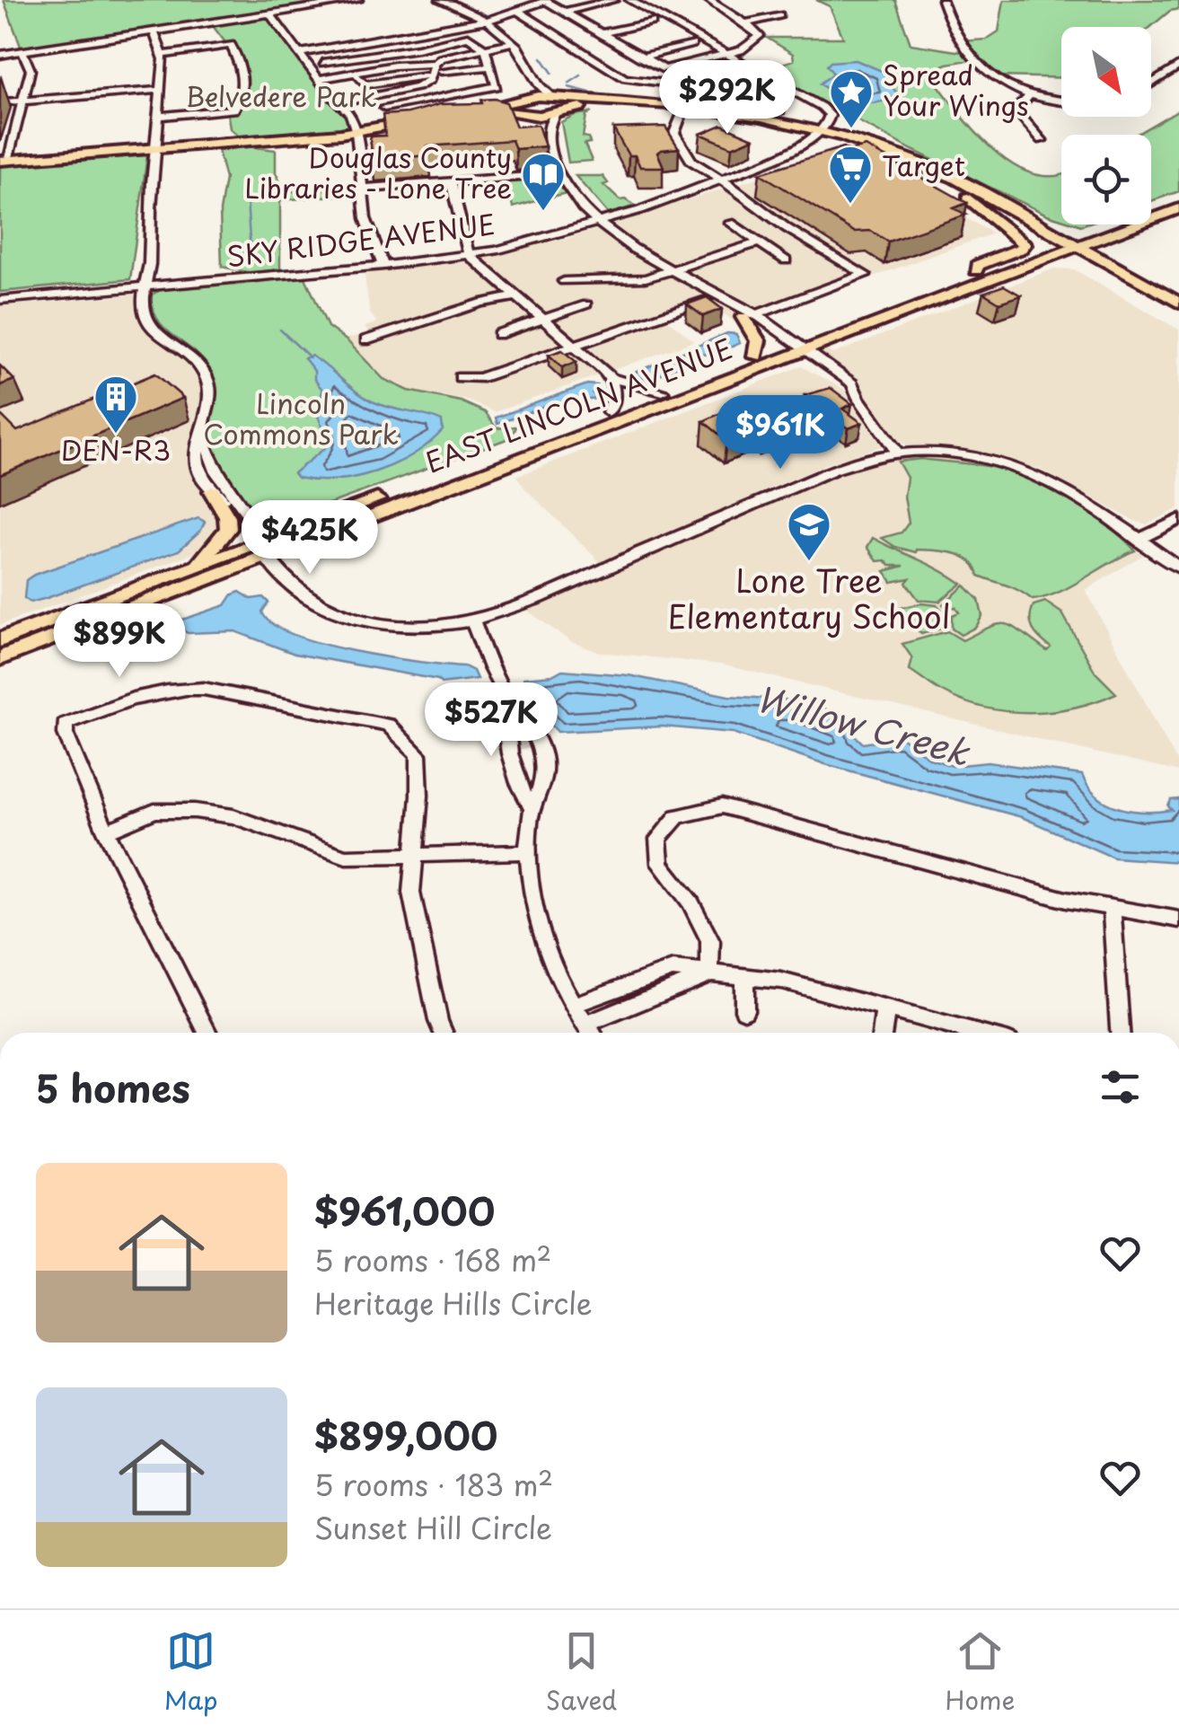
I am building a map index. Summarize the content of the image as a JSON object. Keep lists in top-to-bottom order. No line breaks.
{"streets":{"main road":["EAST LINCOLN AVENUE"],"street":["SKY RIDGE AVENUE"]},"water":["Willow Creek"],"parks":["Belvedere Park","Lincoln Commons Park"],"places":{"place":["Spread Your Wings"],"supermarket":["Target"],"library":["Douglas County Libraries - Lone Tree"],"building":["DEN-R3"],"school or university":["Lone Tree Elementary School"]},"north":"bottom right","page":{"price":["$292K","$961K","$425K","$899K","$527K"],"heading":"5 homes","list":[{"name":"$961,000","note":"5 rooms · 168 m² · Heritage Hills Circle"},{"name":"$899,000","note":"5 rooms · 183 m² · Sunset Hill Circle"}],"tabs":["Map","Saved","Home"]}}
